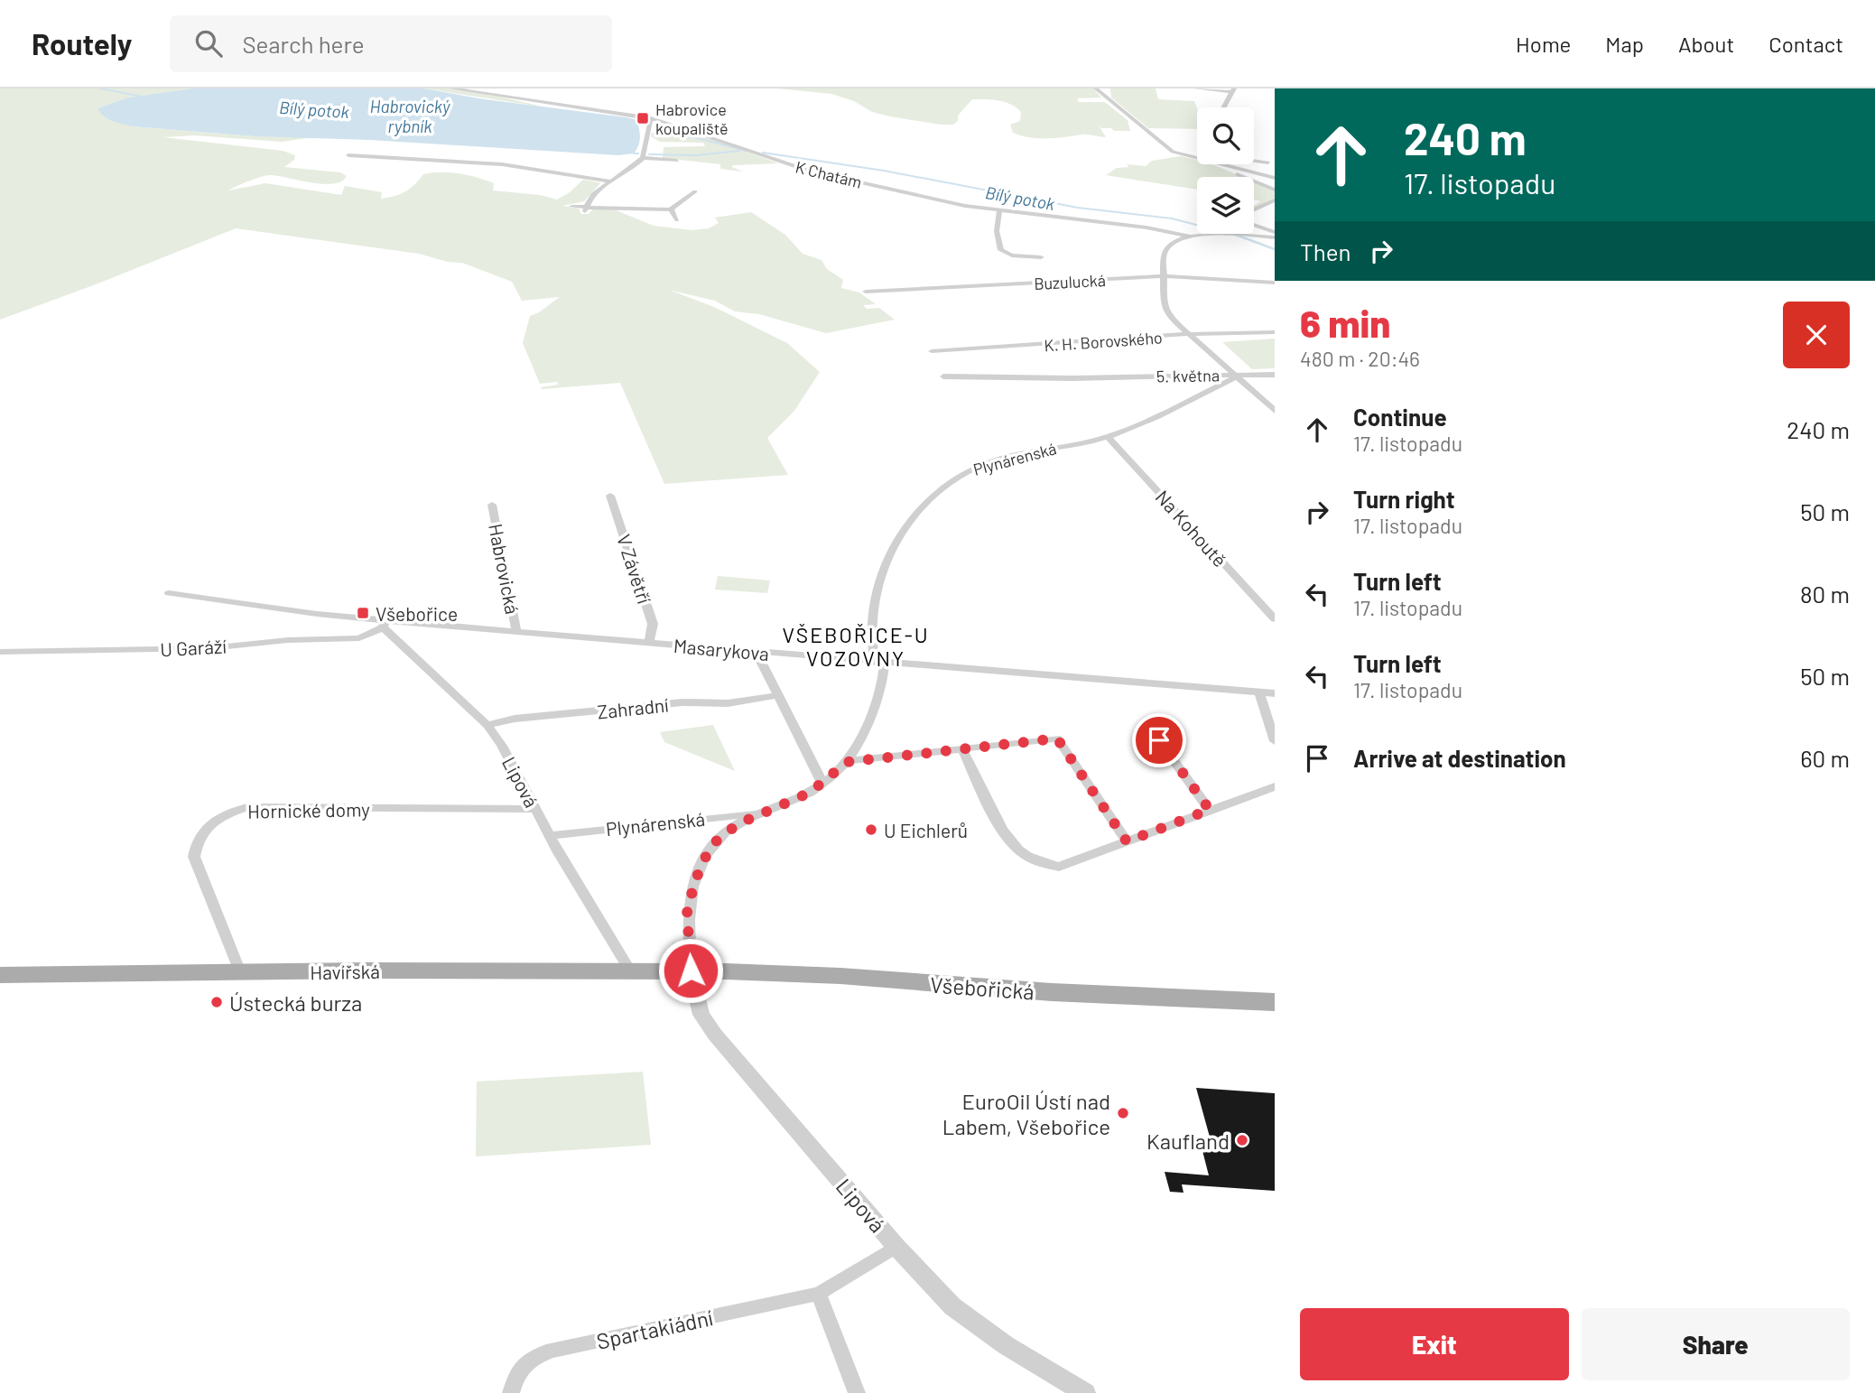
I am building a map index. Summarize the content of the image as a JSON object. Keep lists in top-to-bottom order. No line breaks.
{"streets":{"main road":["Havířská","Všebořická"],"street":["K Chatám","Buzulucká","K. H. Borovského","5. května","Plynárenská","Na Kohoutě","Habrovická","V Závětří","U Garáží","Masarykova","Zahradní","Lipová","Hornické domy","Spartakiádní"]},"crossings":[["K Chatám","5. května"],["Buzulucká","5. května"],["K. H. Borovského","5. května"],["5. května","Plynárenská"],["Plynárenská","Na Kohoutě"],["Plynárenská","Masarykova"],["Plynárenská","Lipová"],["Plynárenská","Havířská"],["Plynárenská","Všebořická"],["Habrovická","Masarykova"],["V Závětří","Masarykova"],["U Garáží","Masarykova"],["U Garáží","Lipová"],["Masarykova","Lipová"],["Zahradní","Lipová"],["Lipová","Hornické domy"],["Lipová","Havířská"],["Lipová","Všebořická"],["Lipová","Spartakiádní"],["Hornické domy","Havířská"],["Havířská","Všebořická"]],"districts":["VŠEBOŘICE-U VOZOVNY"],"water":["Habrovický rybník","Bílý potok"],"places":{"transit":["Habrovice koupaliště","Všebořice"],"other":["U Eichlerů","Ústecká burza","EuroOil Ústí nad Labem, Všebořice","Kaufland"]},"page":{"header":"Routely","search":"Search here","nav":["Home","Map","About","Contact"],"turn":["240 m","17. listopadu"],"then":"Then","heading":["6 min","480 m · 20:46"],"list":[{"name":"Continue","note":"17. listopadu","value":"240 m"},{"name":"Turn right","note":"17. listopadu","value":"50 m"},{"name":"Turn left","note":"17. listopadu","value":"80 m"},{"name":"Turn left","note":"17. listopadu","value":"50 m"},{"name":"Arrive at destination","value":"60 m"}],"buttons":["Exit","Share"]}}
